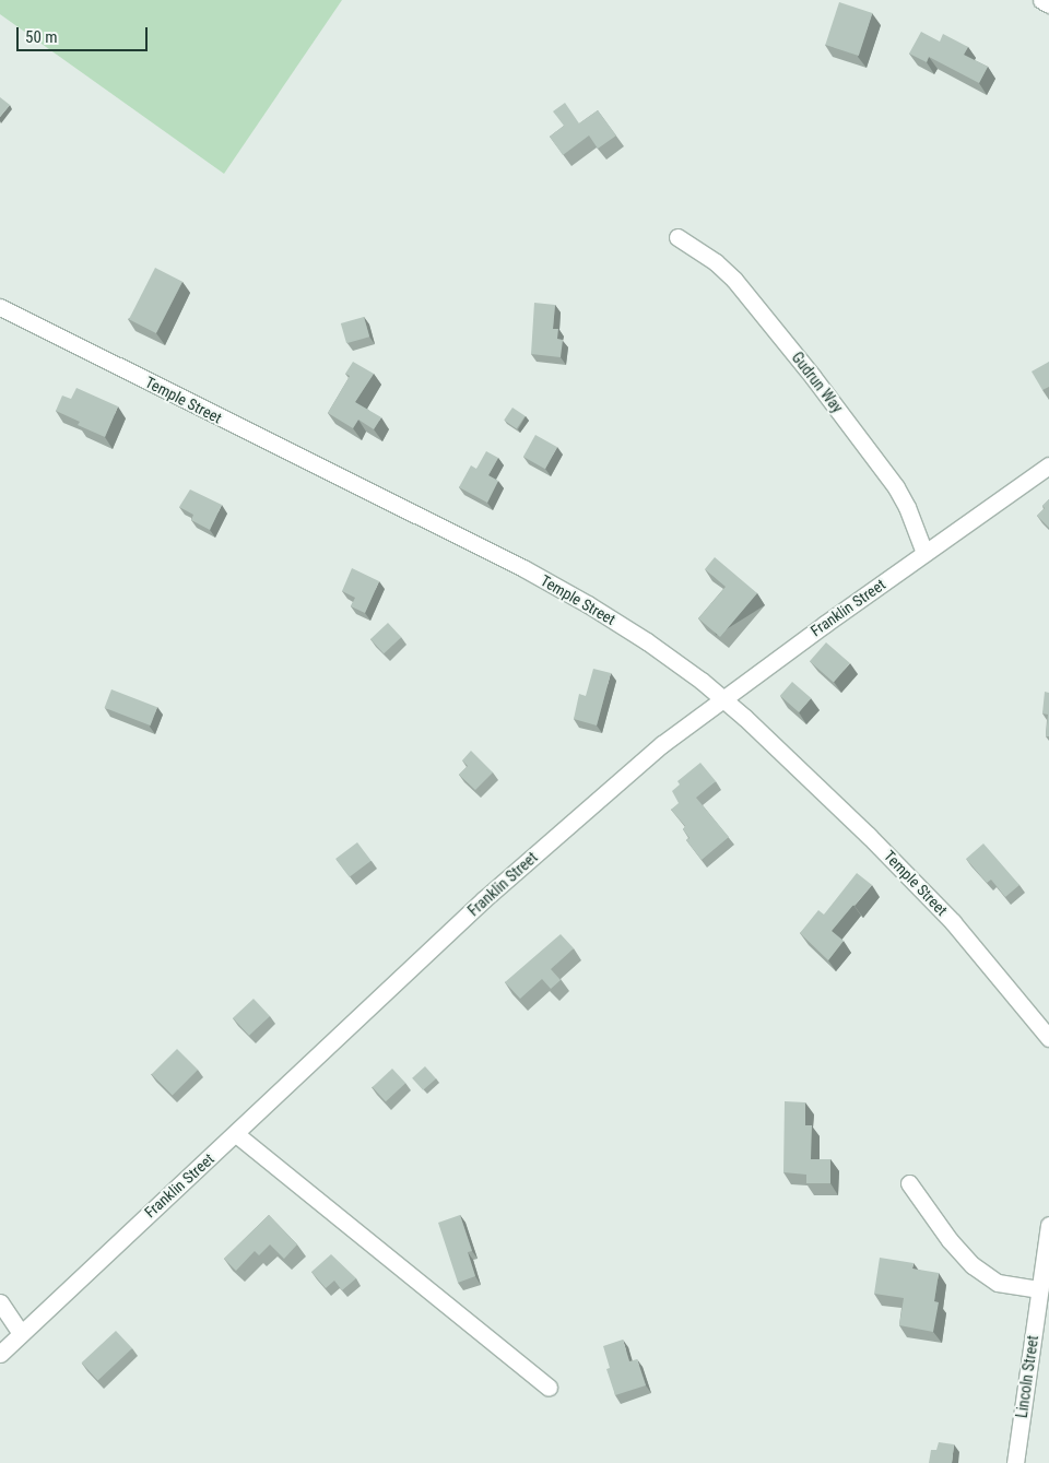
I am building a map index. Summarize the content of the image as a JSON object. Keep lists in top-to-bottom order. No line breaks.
{"streets":{"street":["Gudrun Way","Temple Street","Franklin Street","Lincoln Street"]},"crossings":[["Gudrun Way","Franklin Street"],["Temple Street","Franklin Street"]],"scale_bar":"50 m"}
